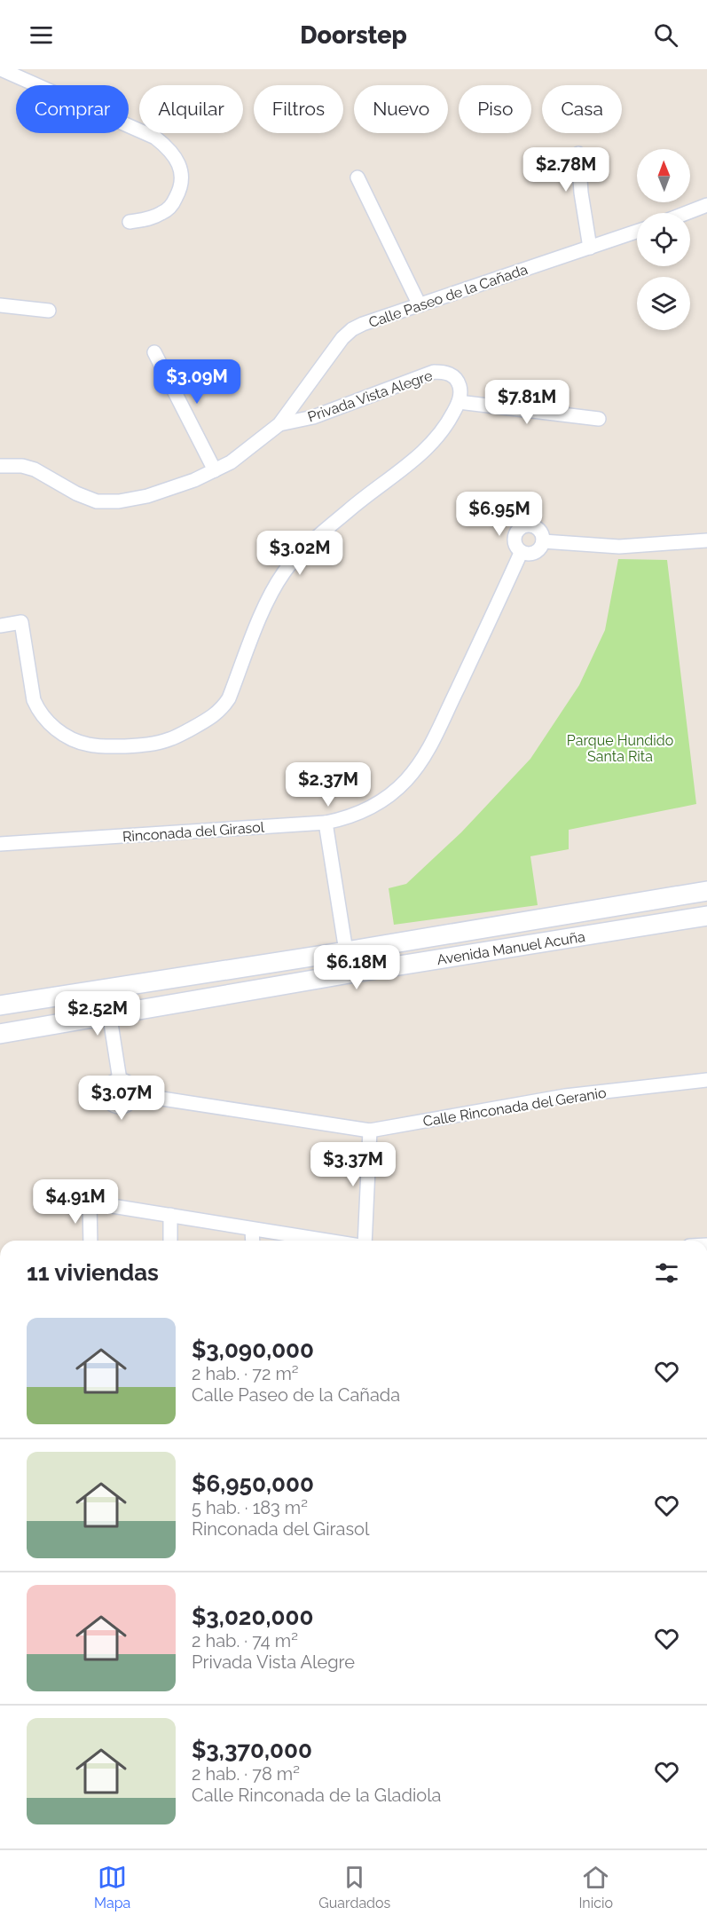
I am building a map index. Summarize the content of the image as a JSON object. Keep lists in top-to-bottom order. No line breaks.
{"streets":{"street":["Calle Paseo de la Cañada","Privada Vista Alegre","Rinconada del Girasol","Avenida Manuel Acuña","Calle Rinconada del Geranio"]},"crossings":[["Calle Paseo de la Cañada","Privada Vista Alegre"]],"parks":["Parque Hundido Santa Rita"],"north":"top","page":{"header":"Doorstep","chip":["Comprar","Alquilar","Filtros","Nuevo","Piso","Casa"],"price":["$2.78M","$3.09M","$7.81M","$6.95M","$3.02M","$2.37M","$6.18M","$2.52M","$3.07M","$3.37M","$4.91M"],"heading":"11 viviendas","list":[{"name":"$3,090,000","note":"2 hab. · 72 m² · Calle Paseo de la Cañada"},{"name":"$6,950,000","note":"5 hab. · 183 m² · Rinconada del Girasol"},{"name":"$3,020,000","note":"2 hab. · 74 m² · Privada Vista Alegre"},{"name":"$3,370,000","note":"2 hab. · 78 m² · Calle Rinconada de la Gladiola"}],"tabs":["Mapa","Guardados","Inicio"]}}
